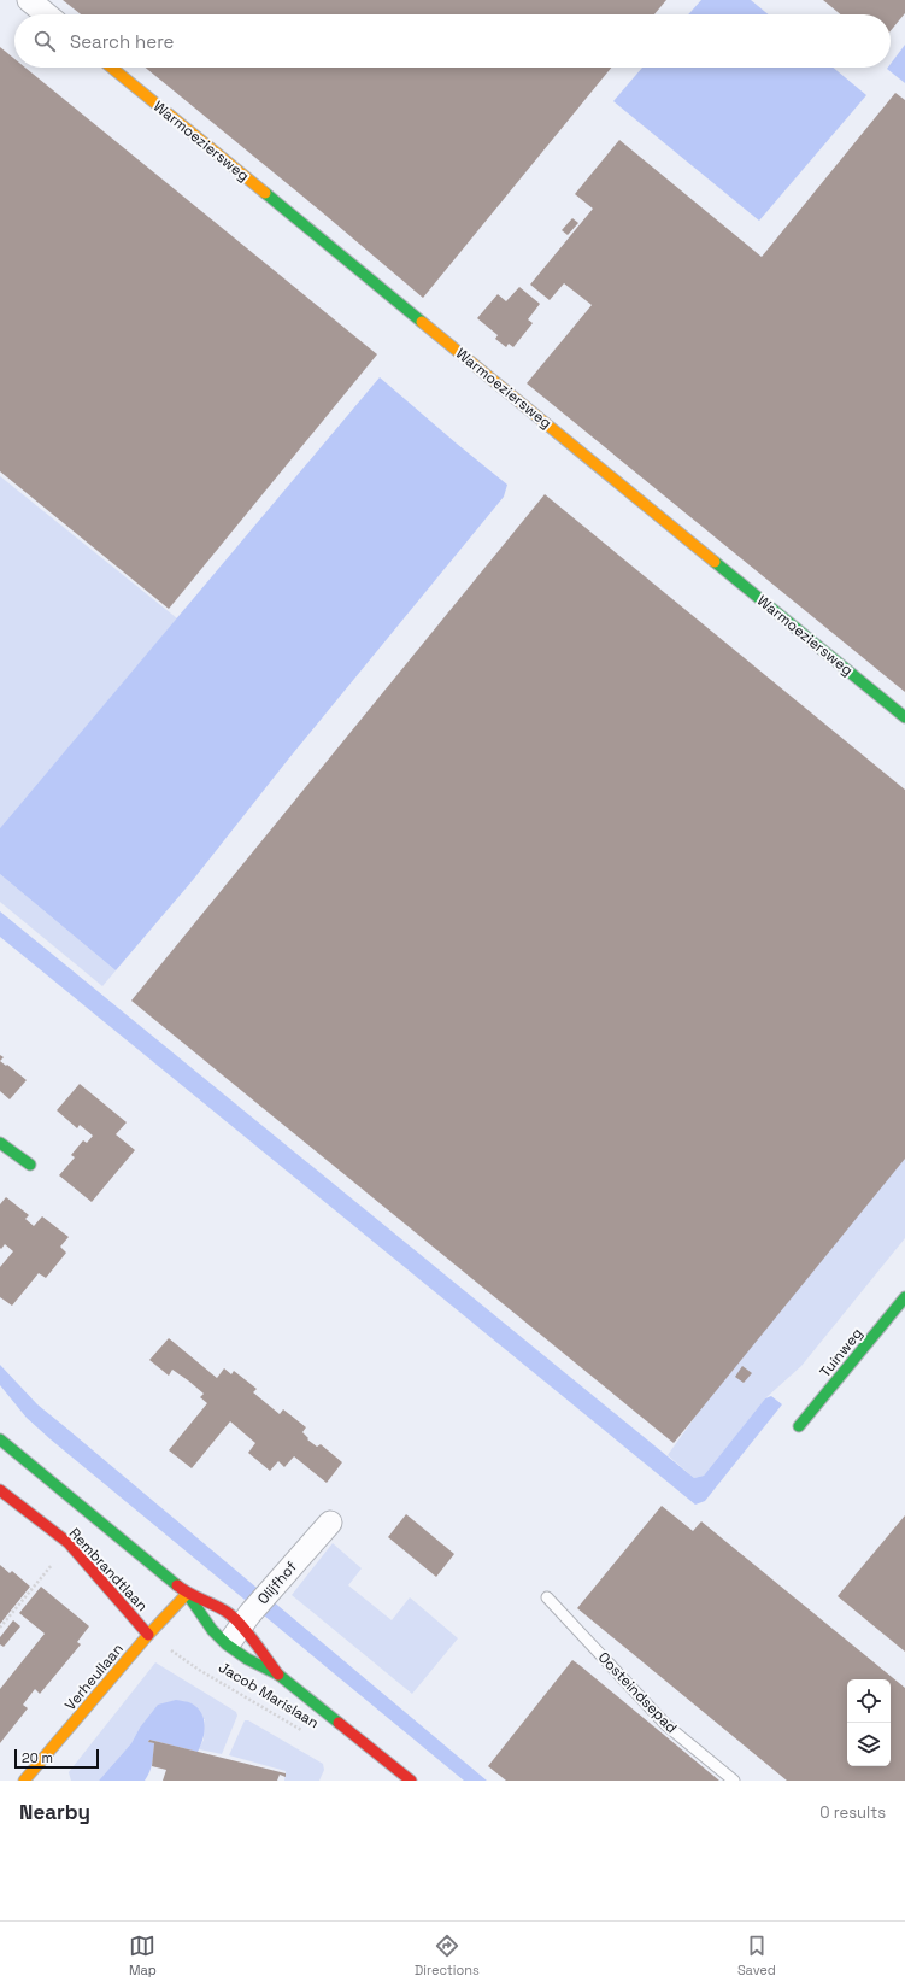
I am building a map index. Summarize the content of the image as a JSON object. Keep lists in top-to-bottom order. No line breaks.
{"streets":{"street":["Warmoeziersweg","Tuinweg","Rembrandtlaan","Olijfhof","Verheullaan","Jacob Marislaan"],"lane":["Oosteindsepad"]},"crossings":[["Rembrandtlaan","Verheullaan"],["Rembrandtlaan","Jacob Marislaan"],["Olijfhof","Jacob Marislaan"],["Verheullaan","Jacob Marislaan"]],"scale_bar":"20 m","page":{"search":"Search here","scale":"20 m","heading":["Nearby","0 results"],"nav":["Map","Directions","Saved"]}}
